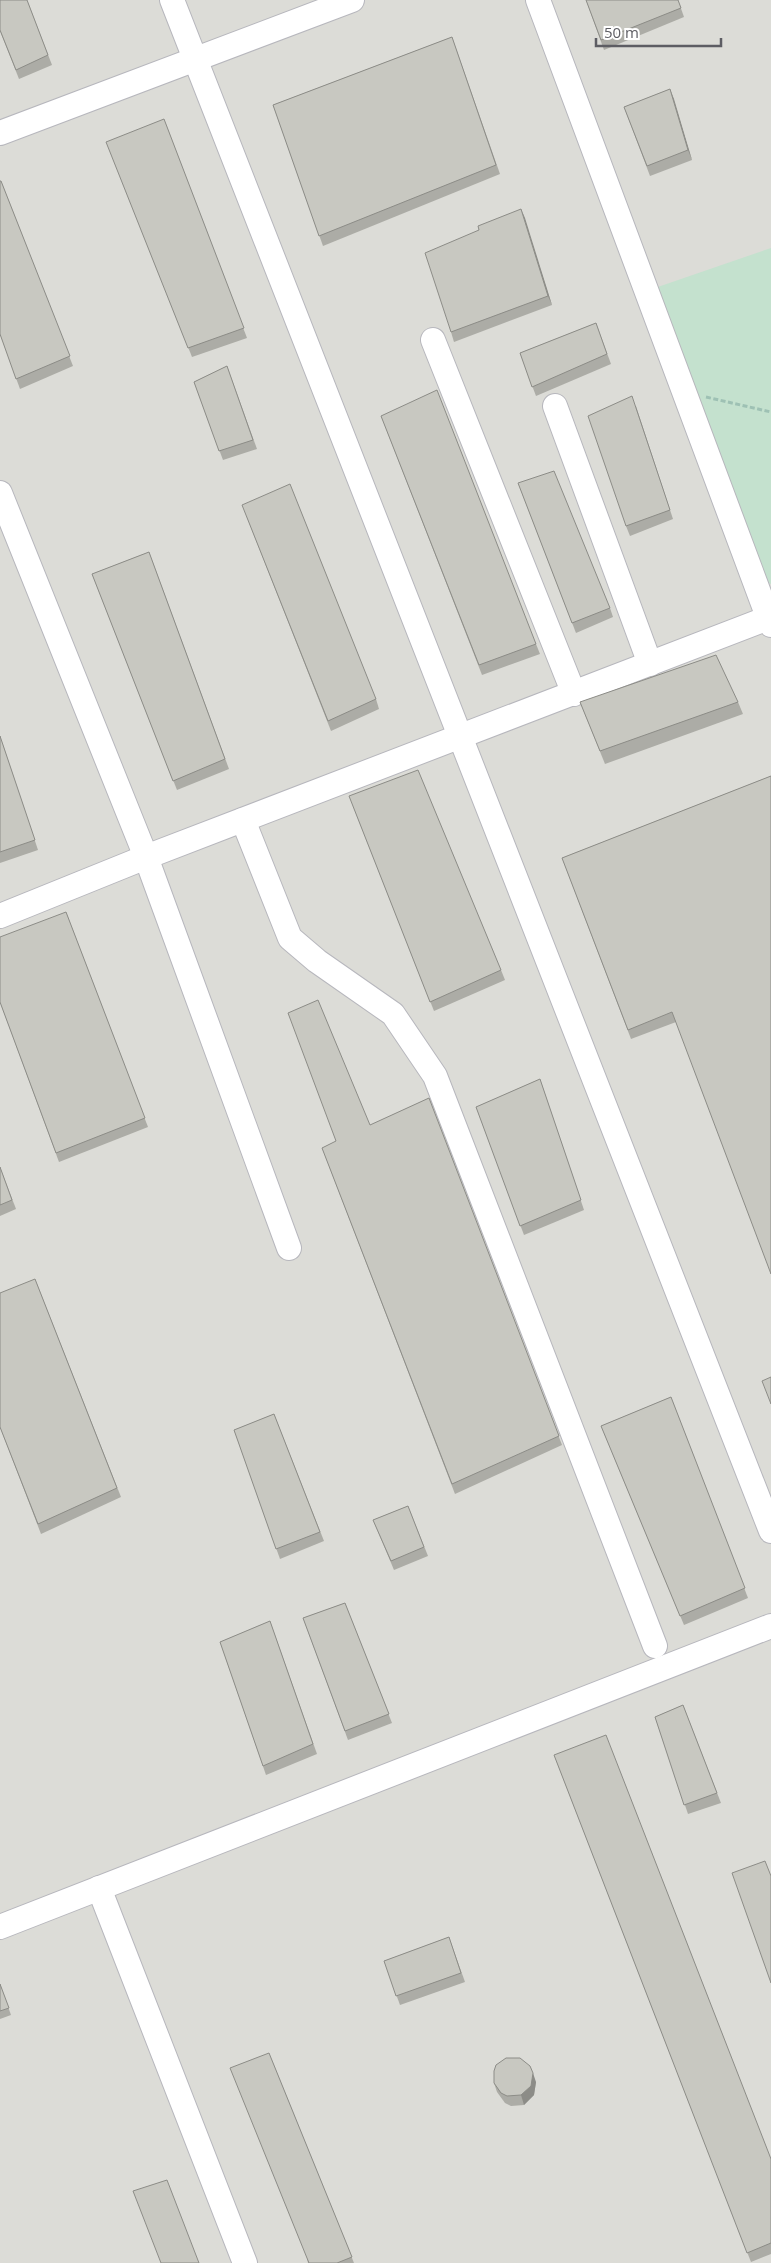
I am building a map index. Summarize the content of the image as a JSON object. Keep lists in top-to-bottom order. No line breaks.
{"scale_bar":"50 m"}
